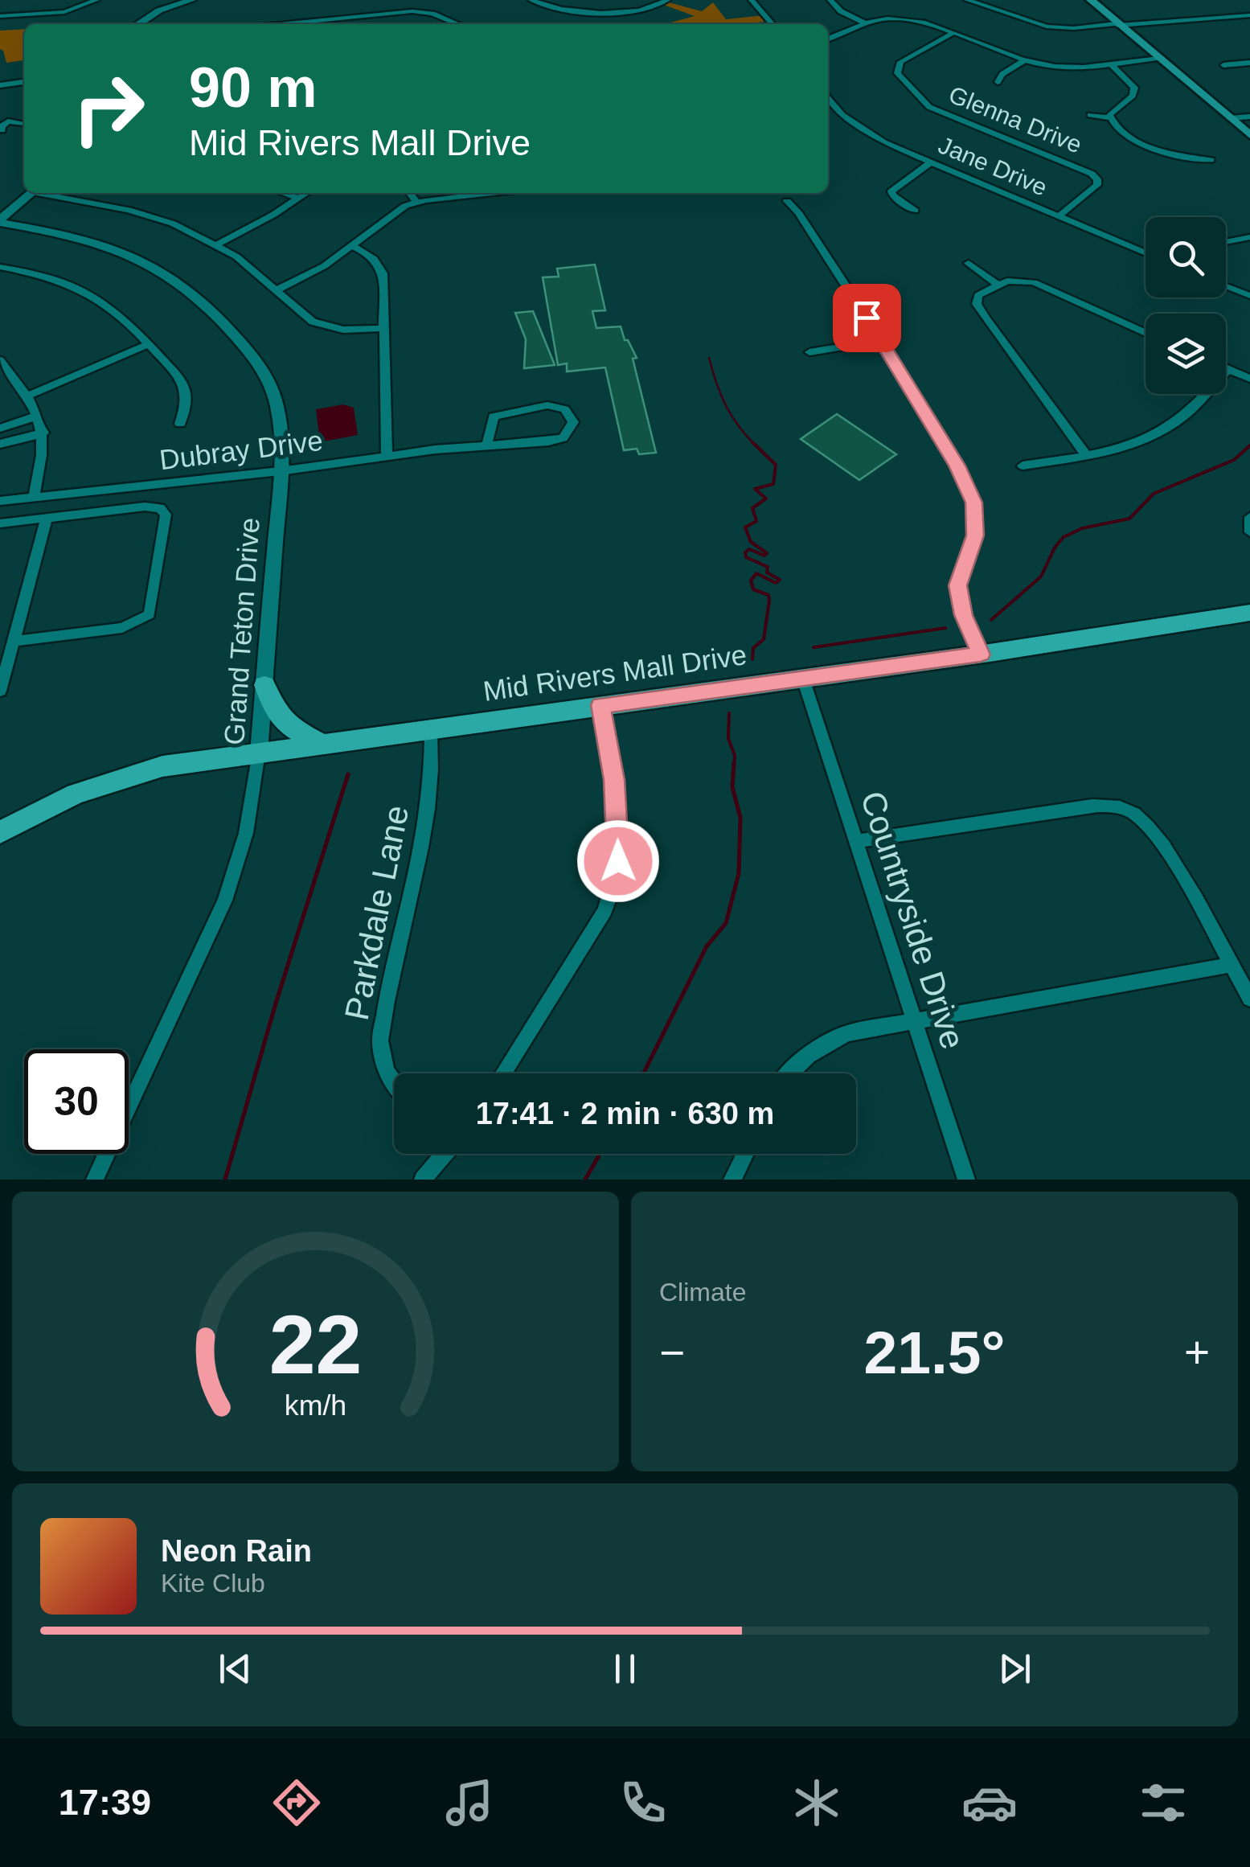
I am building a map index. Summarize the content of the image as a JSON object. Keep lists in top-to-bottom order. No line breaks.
{"streets":{"main road":["Mid Rivers Mall Drive"],"street":["Glenna Drive","Jane Drive","Dubray Drive","Grand Teton Drive","Parkdale Lane","Countryside Drive"]},"crossings":[["Glenna Drive","Jane Drive"],["Dubray Drive","Grand Teton Drive"],["Grand Teton Drive","Mid Rivers Mall Drive"],["Mid Rivers Mall Drive","Parkdale Lane"],["Mid Rivers Mall Drive","Countryside Drive"]],"page":{"turn":["90 m","Mid Rivers Mall Drive"],"limit":"30","trip":"17:41 · 2 min · 630 m","tile":"Climate","heat":["−","21.5°","+"],"song":["Neon Rain","Kite Club"],"tabs":"17:39","gauge":["22","km/h"]}}
